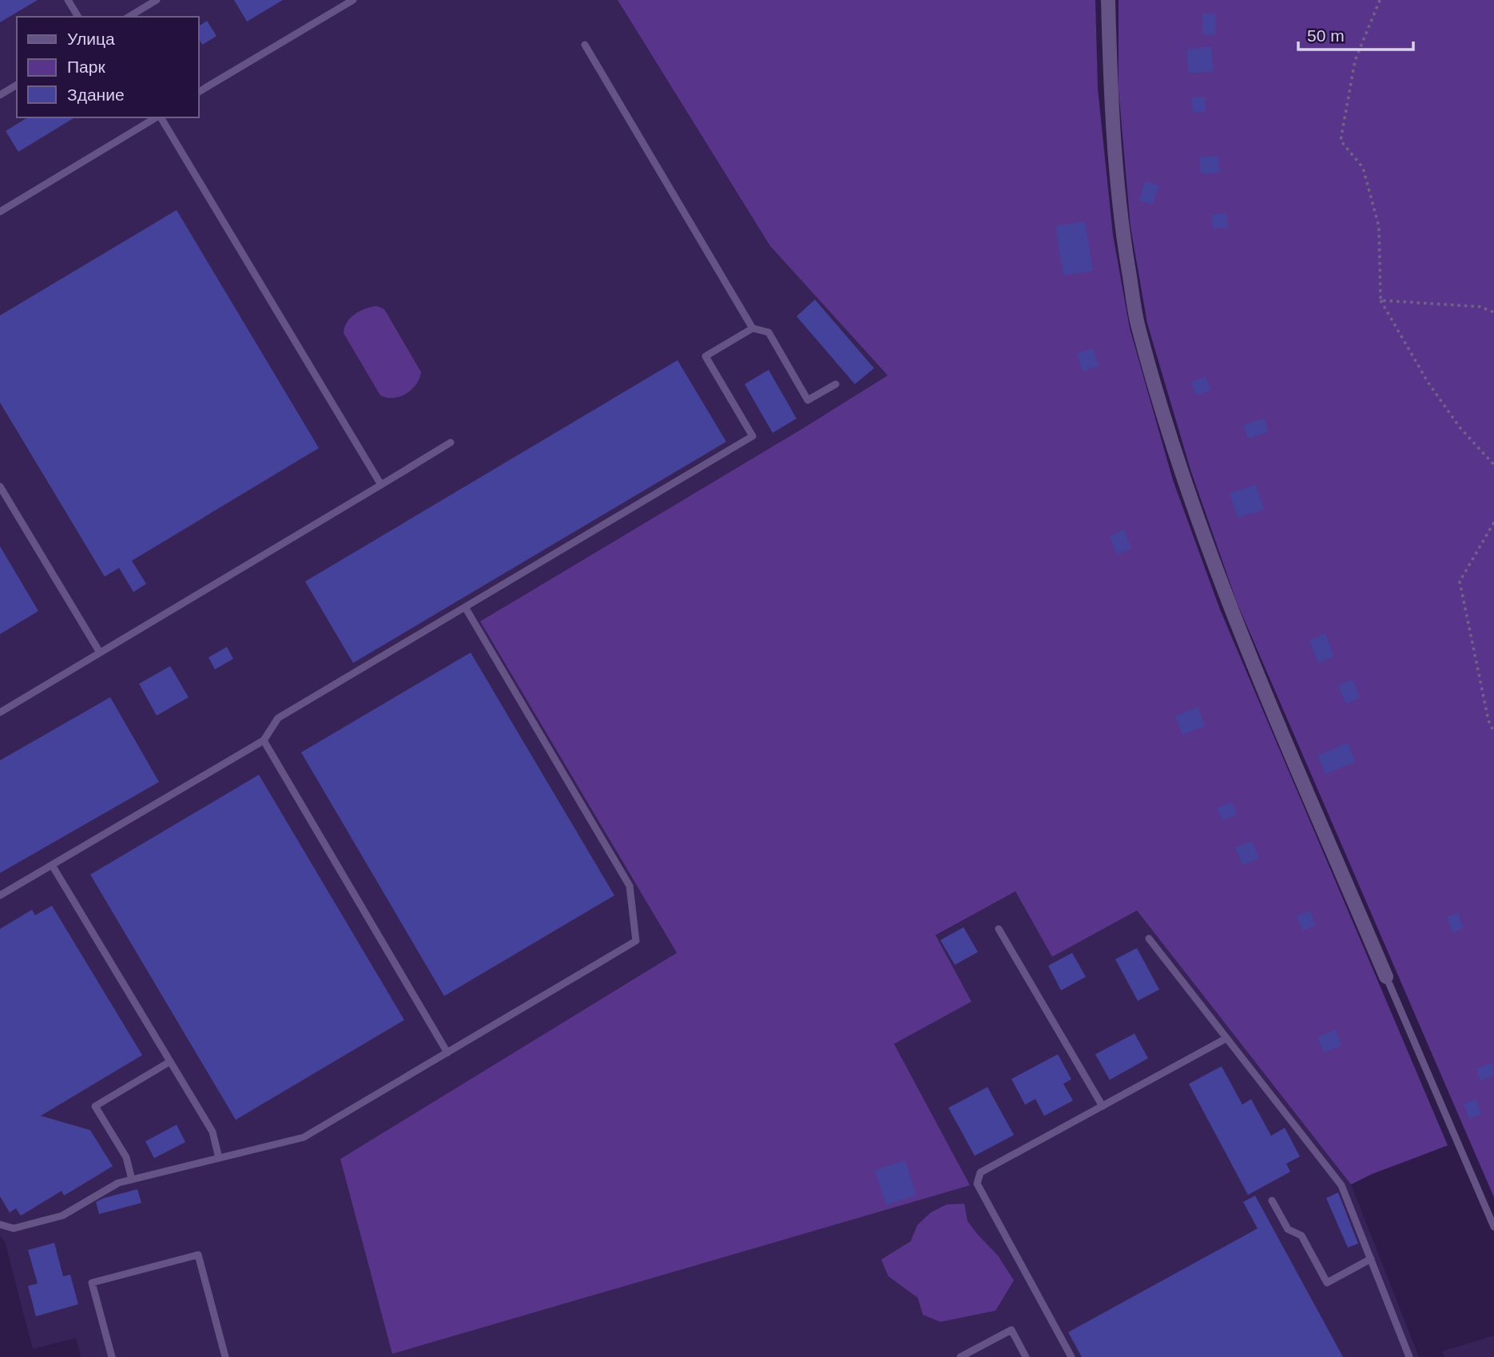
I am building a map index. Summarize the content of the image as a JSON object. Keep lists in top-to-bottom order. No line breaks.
{"legend":["Улица","Парк","Здание"],"scale_bar":"50 m"}
